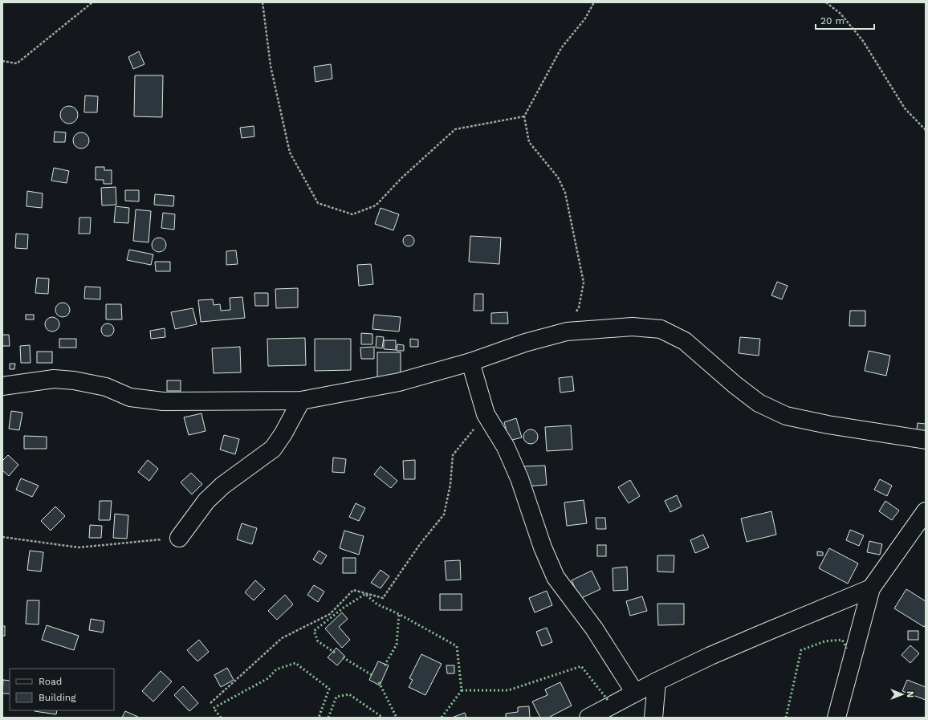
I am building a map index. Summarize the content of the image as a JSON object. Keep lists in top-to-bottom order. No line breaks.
{"legend":["Road","Building"],"scale_bar":"20 m","north":"right"}
